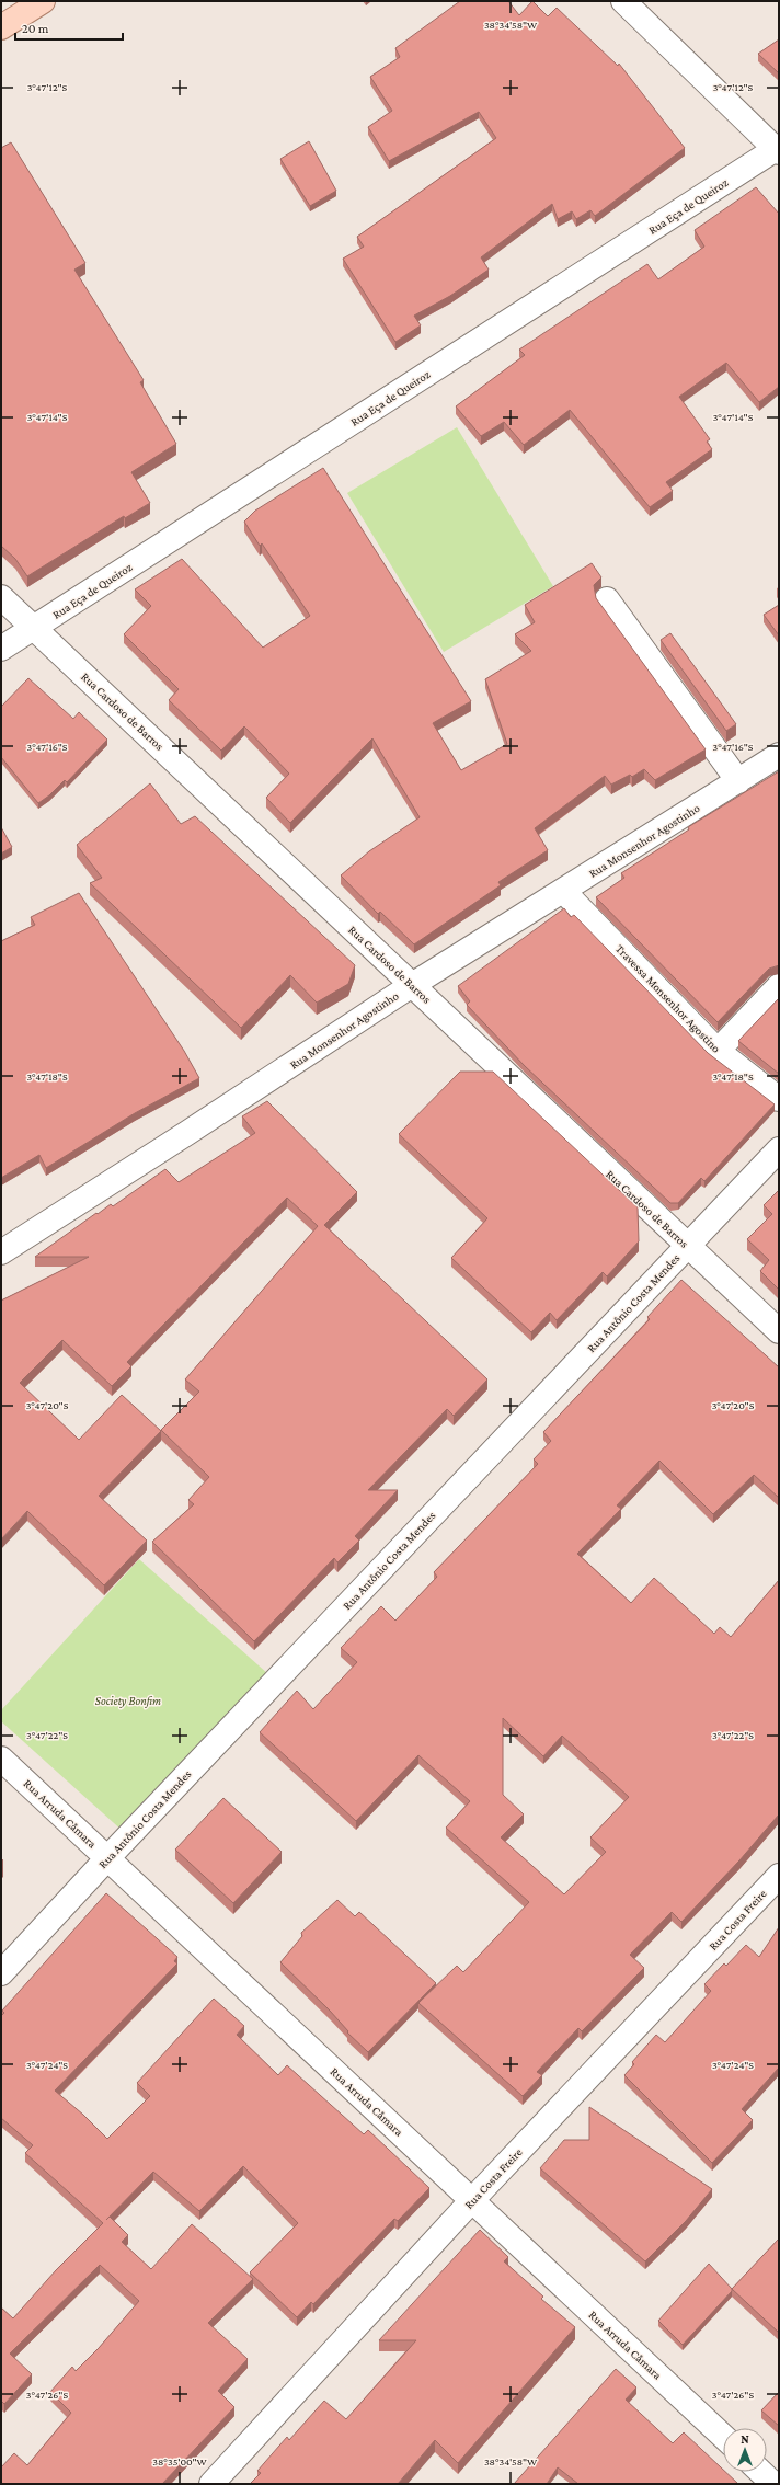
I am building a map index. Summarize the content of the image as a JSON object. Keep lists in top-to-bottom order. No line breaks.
{"streets":{"street":["Rua Eça de Queiroz","Rua Cardoso de Barros","Rua Monsenhor Agostinho","Travessa Monsenhor Agostino","Rua Antônio Costa Mendes","Rua Arruda Câmara","Rua Costa Freire"]},"crossings":[["Rua Eça de Queiroz","Rua Cardoso de Barros"],["Rua Cardoso de Barros","Rua Monsenhor Agostinho"],["Rua Cardoso de Barros","Rua Antônio Costa Mendes"],["Rua Monsenhor Agostinho","Travessa Monsenhor Agostino"],["Rua Antônio Costa Mendes","Rua Arruda Câmara"],["Rua Arruda Câmara","Rua Costa Freire"]],"parks":["Society Bonfim"],"scale_bar":"20 m","north":"top","coordinates":["38°34'58\"W","3°47'12\"S","3°47'14\"S","3°47'16\"S","3°47'18\"S","3°47'20\"S","3°47'22\"S","3°47'24\"S","3°47'26\"S","38°35'00\"W"]}
